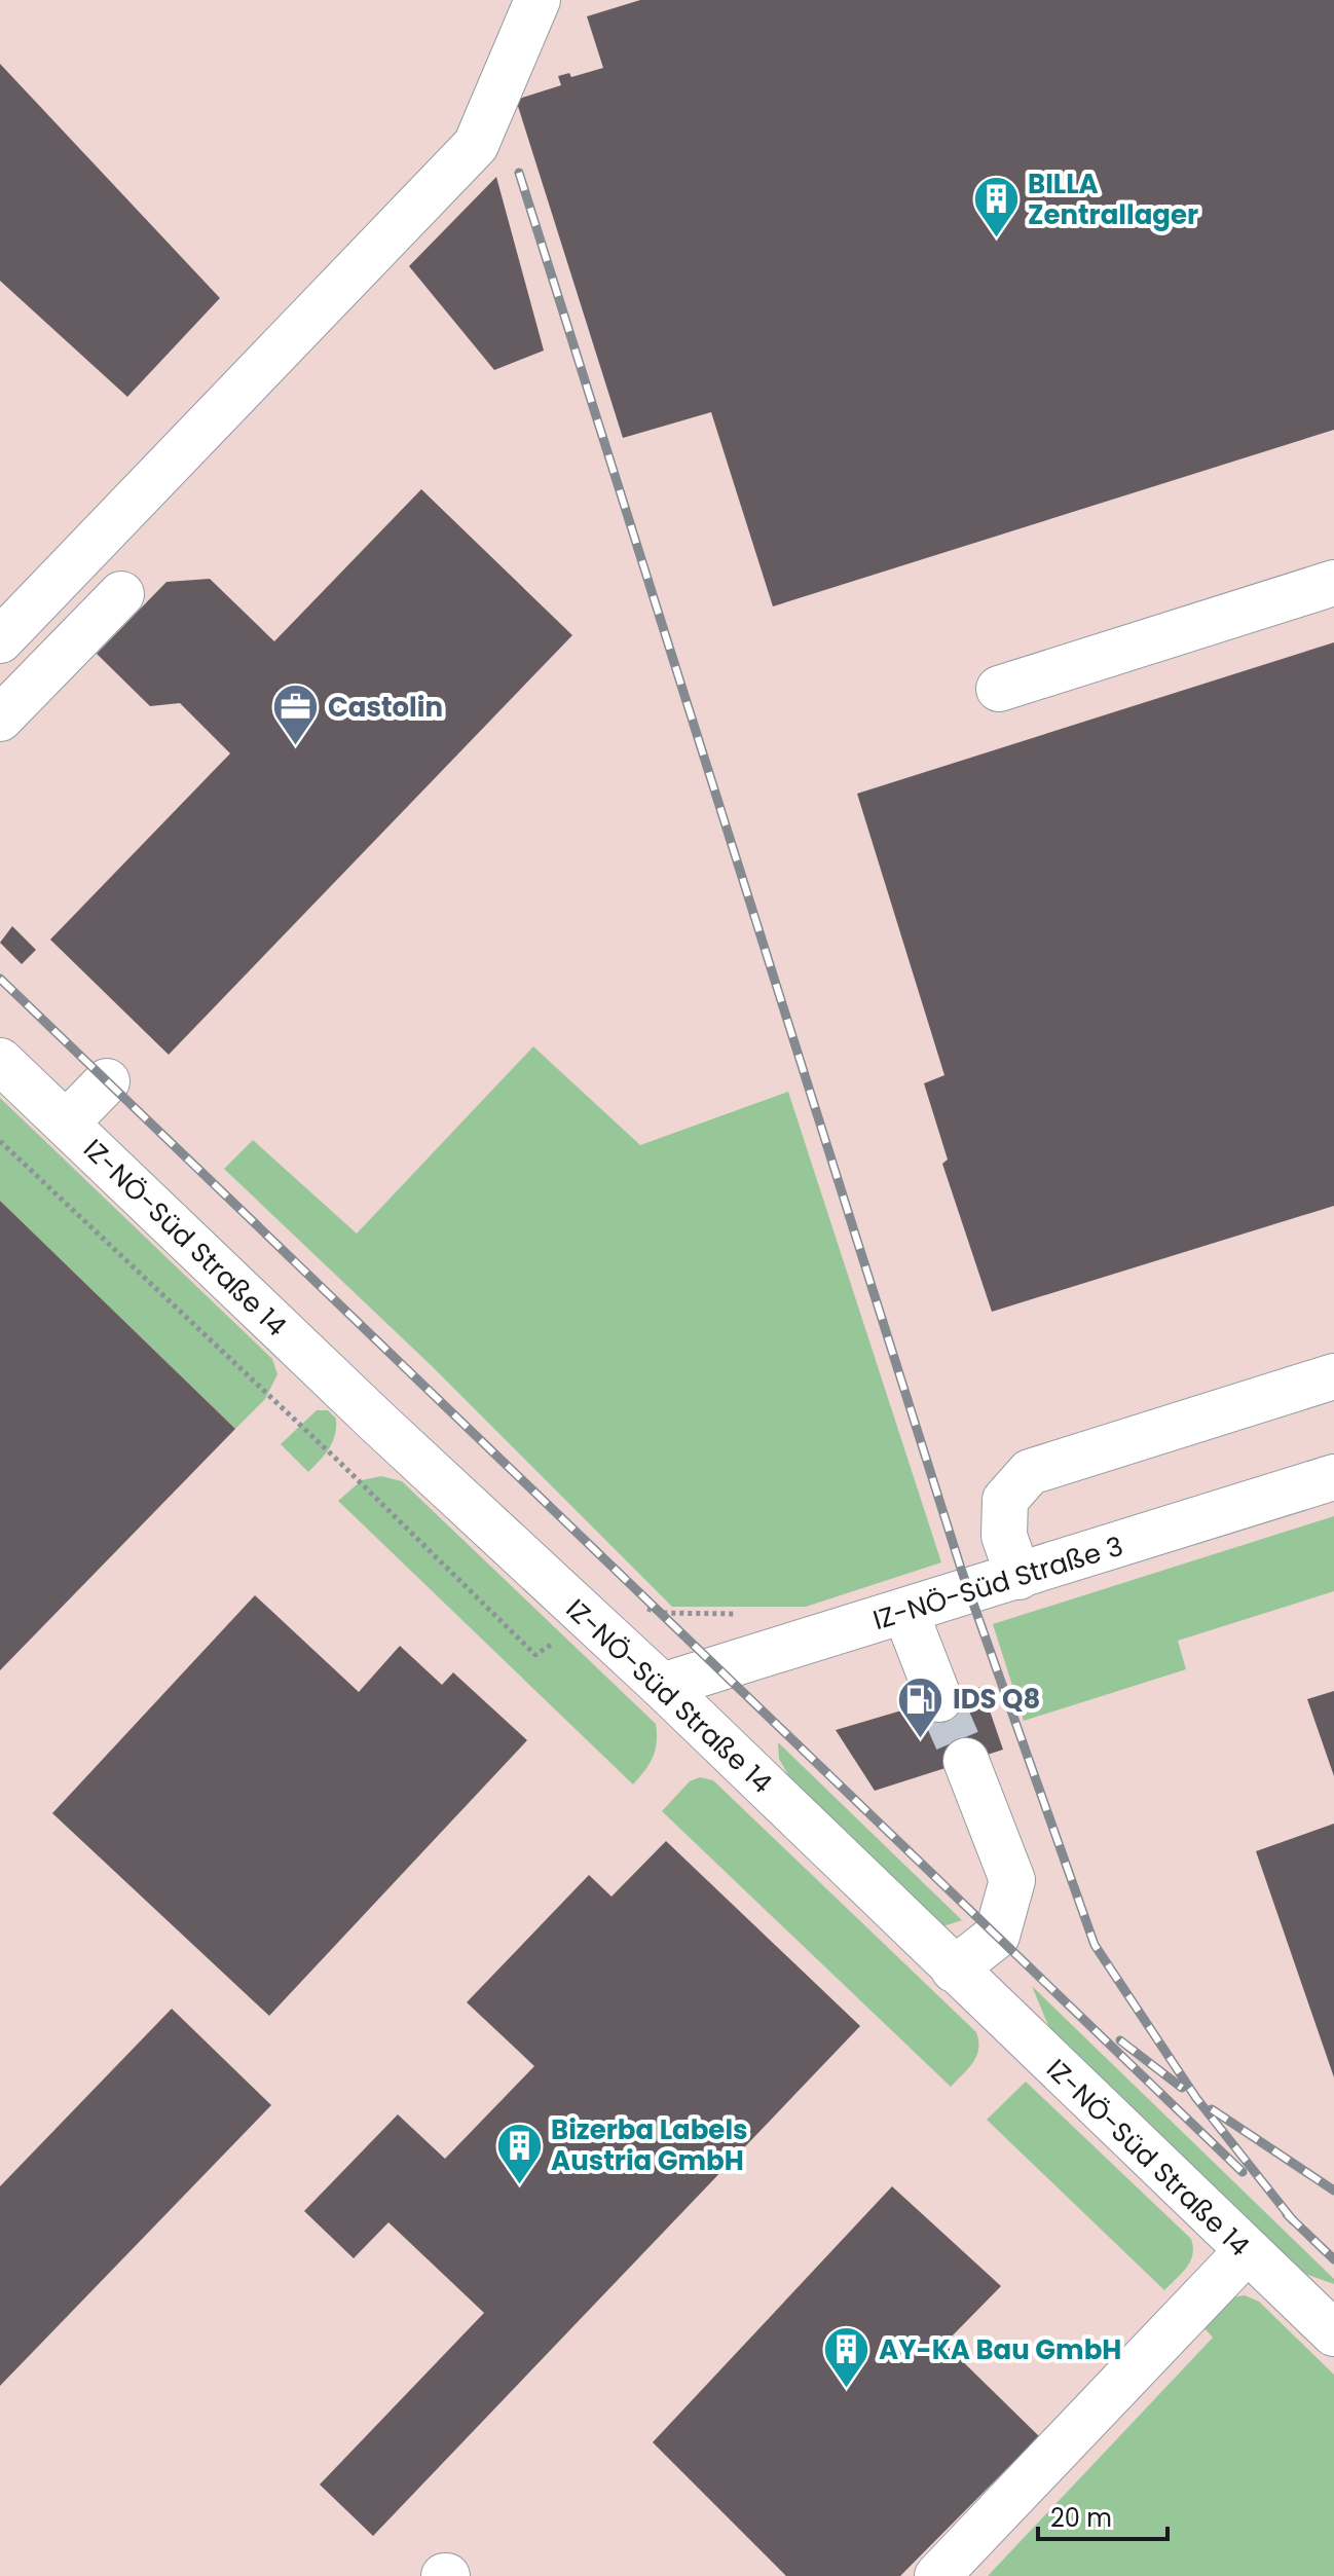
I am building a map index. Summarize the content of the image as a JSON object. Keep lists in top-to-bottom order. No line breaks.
{"streets":{"street":["IZ-NÖ-Süd Straße 14","IZ-NÖ-Süd Straße 3"]},"crossings":[["IZ-NÖ-Süd Straße 14","IZ-NÖ-Süd Straße 3"]],"places":{"building":["BILLA Zentrallager","Bizerba Labels Austria GmbH","AY-KA Bau GmbH"],"office":["Castolin"],"fuel station":["IDS Q8"]},"scale_bar":"20 m"}
